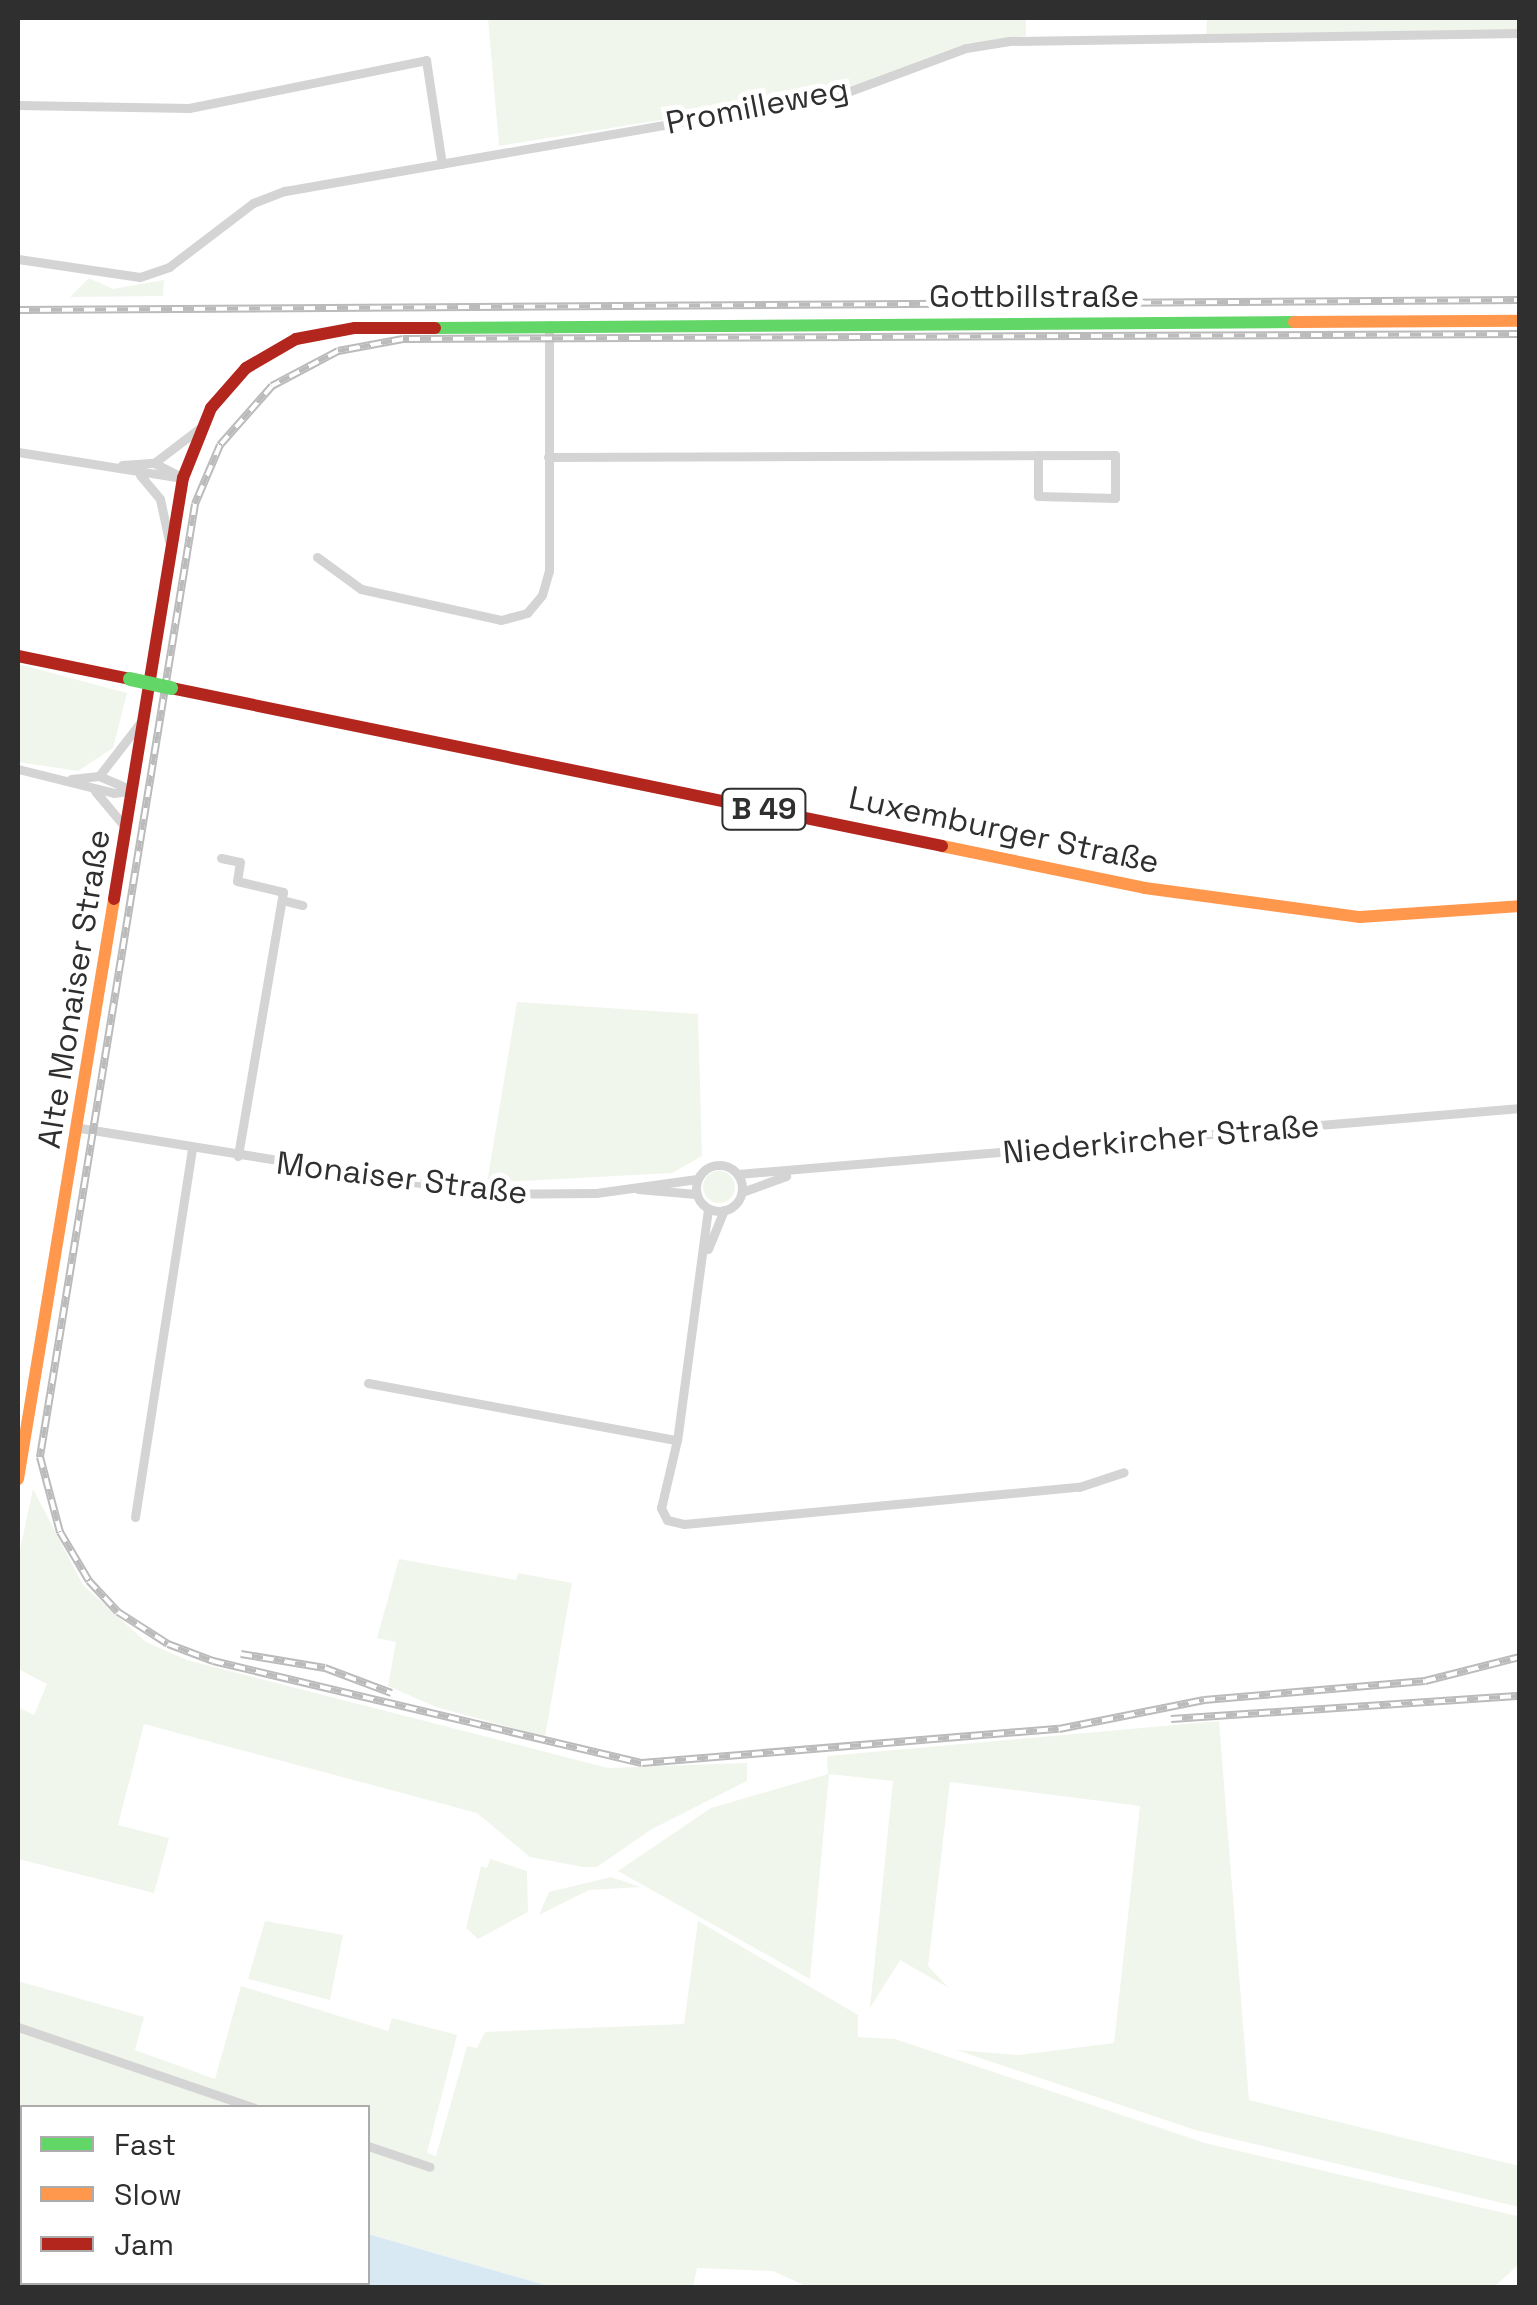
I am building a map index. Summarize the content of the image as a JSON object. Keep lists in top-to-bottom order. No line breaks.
{"streets":{"street":["Promilleweg","Gottbillstraße","B 49","Luxemburger Straße","Alte Monaiser Straße","Niederkircher Straße","Monaiser Straße"]},"crossings":[["Gottbillstraße","Alte Monaiser Straße"],["Alte Monaiser Straße","Monaiser Straße"],["Niederkircher Straße","Monaiser Straße"]],"legend":["Fast","Slow","Jam"]}
